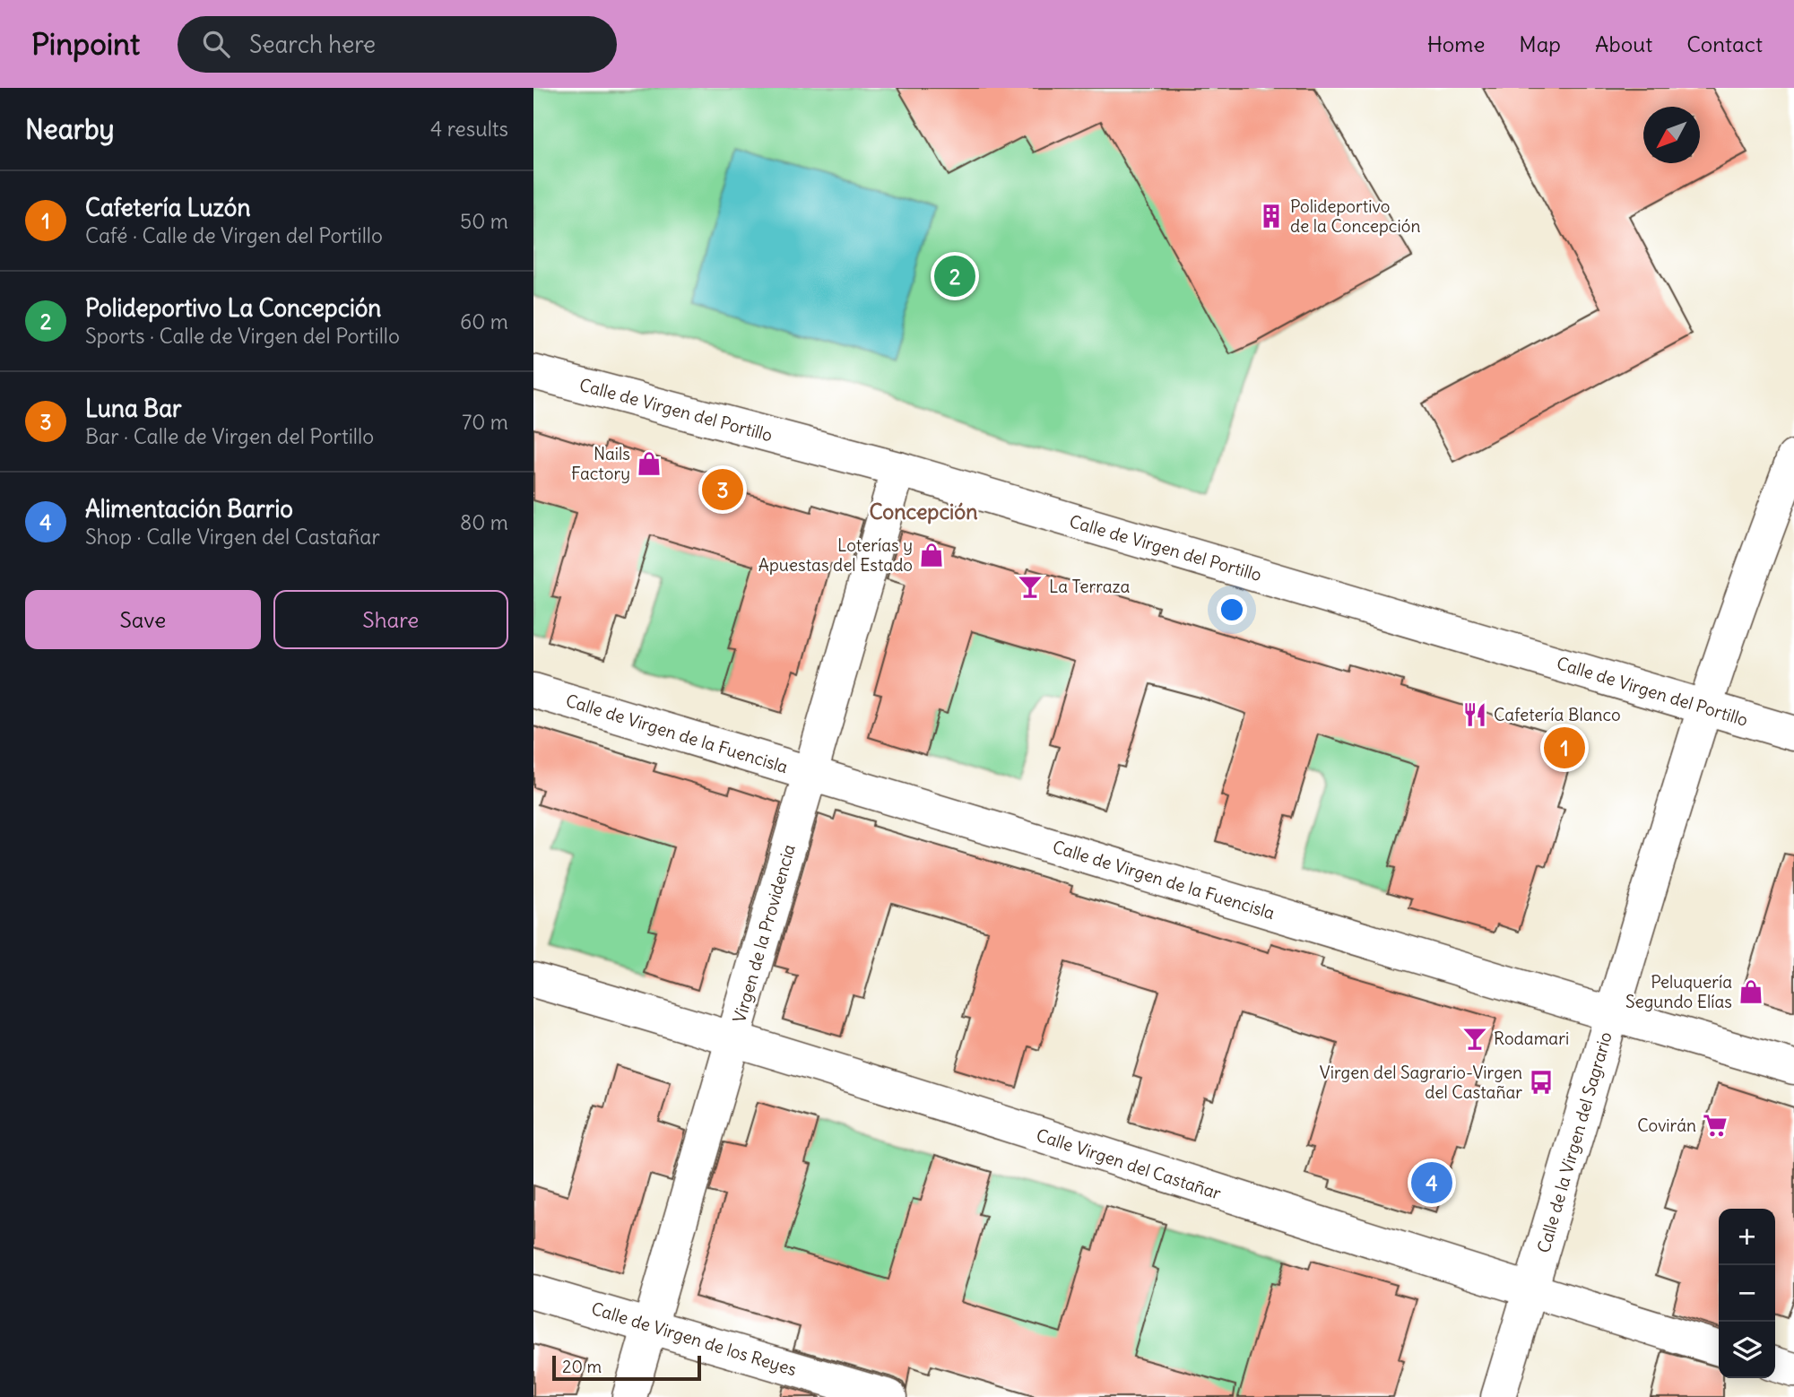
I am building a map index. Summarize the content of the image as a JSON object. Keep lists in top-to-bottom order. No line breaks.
{"streets":{"street":["Calle de Virgen del Portillo","Calle de Virgen de la Fuencisla","Virgen de la Providencia","Calle de la Virgen del Sagrario","Calle Virgen del Castañar","Calle de Virgen de los Reyes"]},"crossings":[["Calle de Virgen del Portillo","Virgen de la Providencia"],["Calle de Virgen del Portillo","Calle de la Virgen del Sagrario"],["Calle de Virgen de la Fuencisla","Virgen de la Providencia"],["Calle de Virgen de la Fuencisla","Calle de la Virgen del Sagrario"],["Virgen de la Providencia","Calle Virgen del Castañar"],["Virgen de la Providencia","Calle de Virgen de los Reyes"],["Calle de la Virgen del Sagrario","Calle Virgen del Castañar"]],"districts":["Concepción"],"places":{"building":["Polideportivo de la Concepción"],"shop":["Nails Factory","Loterías y Apuestas del Estado","Peluquería Segundo Elías"],"bar":["La Terraza","Rodamari"],"restaurant":["Cafetería Blanco"],"bus stop":["Virgen del Sagrario-Virgen del Castañar"],"supermarket":["Covirán"]},"scale_bar":"20 m","north":"bottom left","page":{"header":"Pinpoint","search":"Search here","nav":["Home","Map","About","Contact"],"heading":["Nearby","4 results"],"list":[{"mark":"1","name":"Cafetería Luzón","note":"Café · Calle de Virgen del Portillo","value":"50 m"},{"mark":"2","name":"Polideportivo La Concepción","note":"Sports · Calle de Virgen del Portillo","value":"60 m"},{"mark":"3","name":"Luna Bar","note":"Bar · Calle de Virgen del Portillo","value":"70 m"},{"mark":"4","name":"Alimentación Barrio","note":"Shop · Calle Virgen del Castañar","value":"80 m"}],"pins":["2","3","1","4"],"buttons":["Save","Share"],"map_buttons":["+","−"],"scale":"20 m"}}
